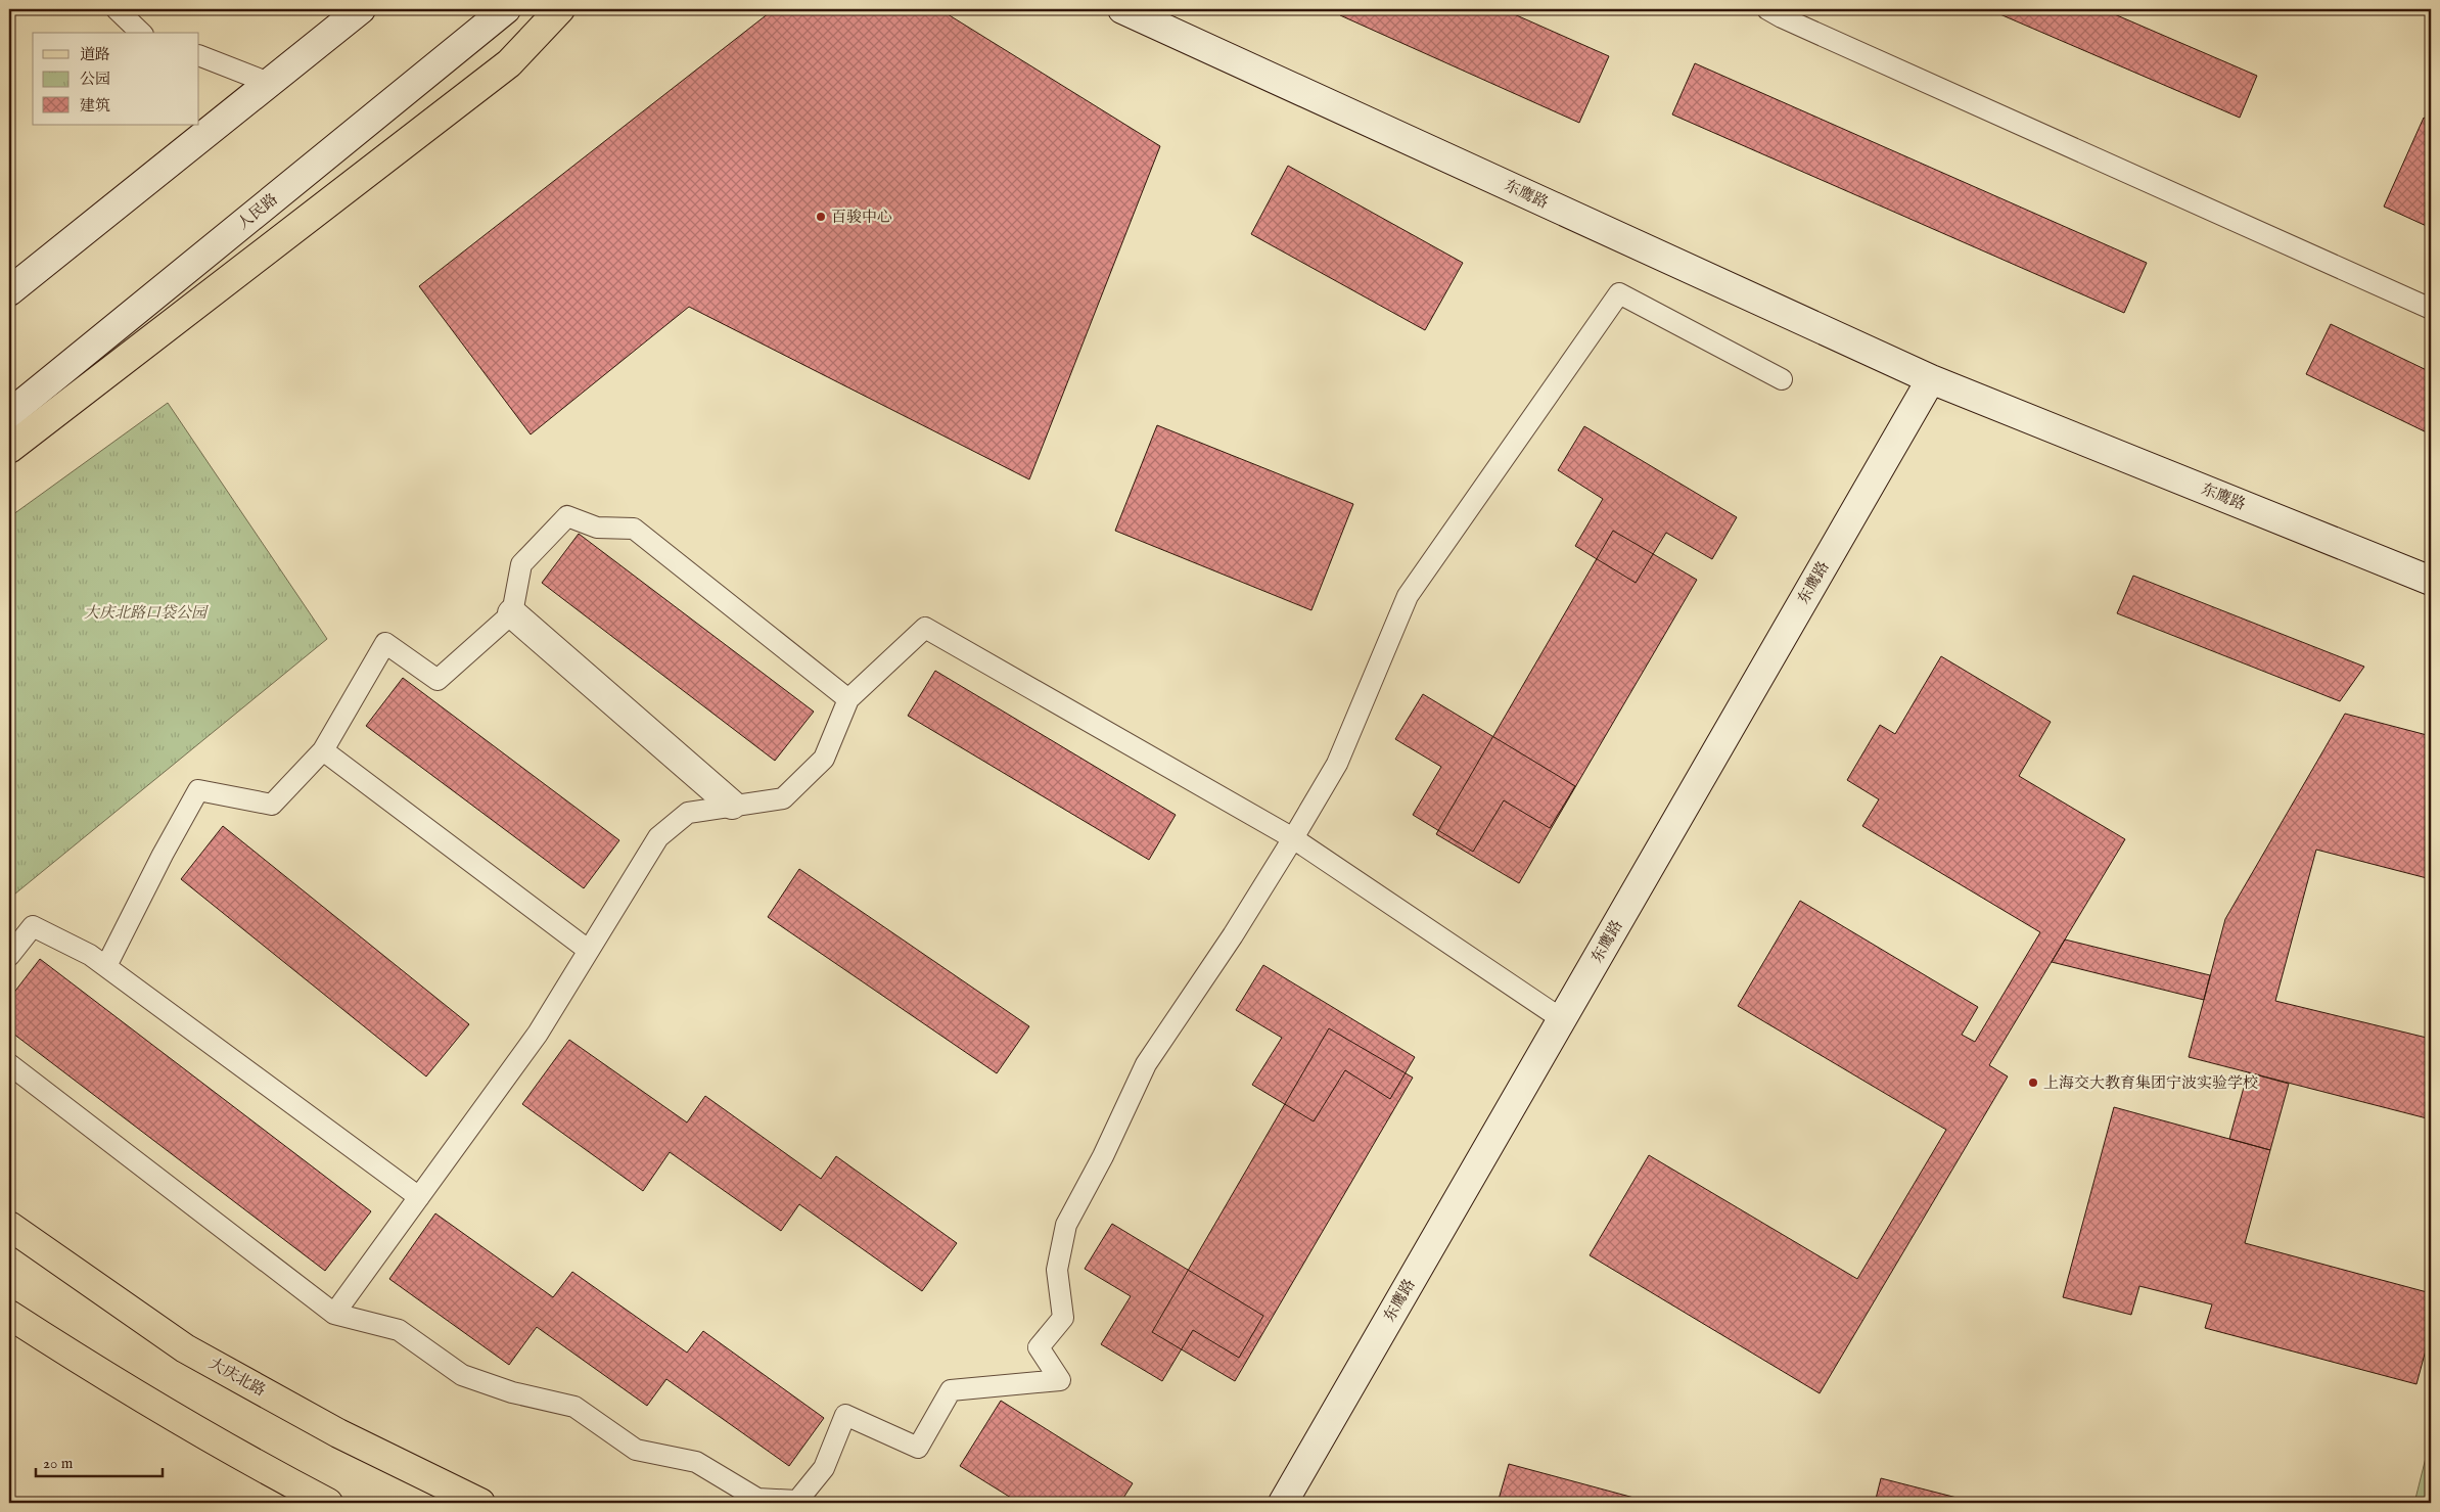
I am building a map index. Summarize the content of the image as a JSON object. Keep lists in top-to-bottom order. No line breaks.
{"streets":{"main road":["大庆北路"],"street":["东鹰路","人民路"]},"parks":["大庆北路口袋公园"],"places":["百骏中心","上海交大教育集团宁波实验学校"],"legend":["道路","公园","建筑"],"scale_bar":"20 m"}
